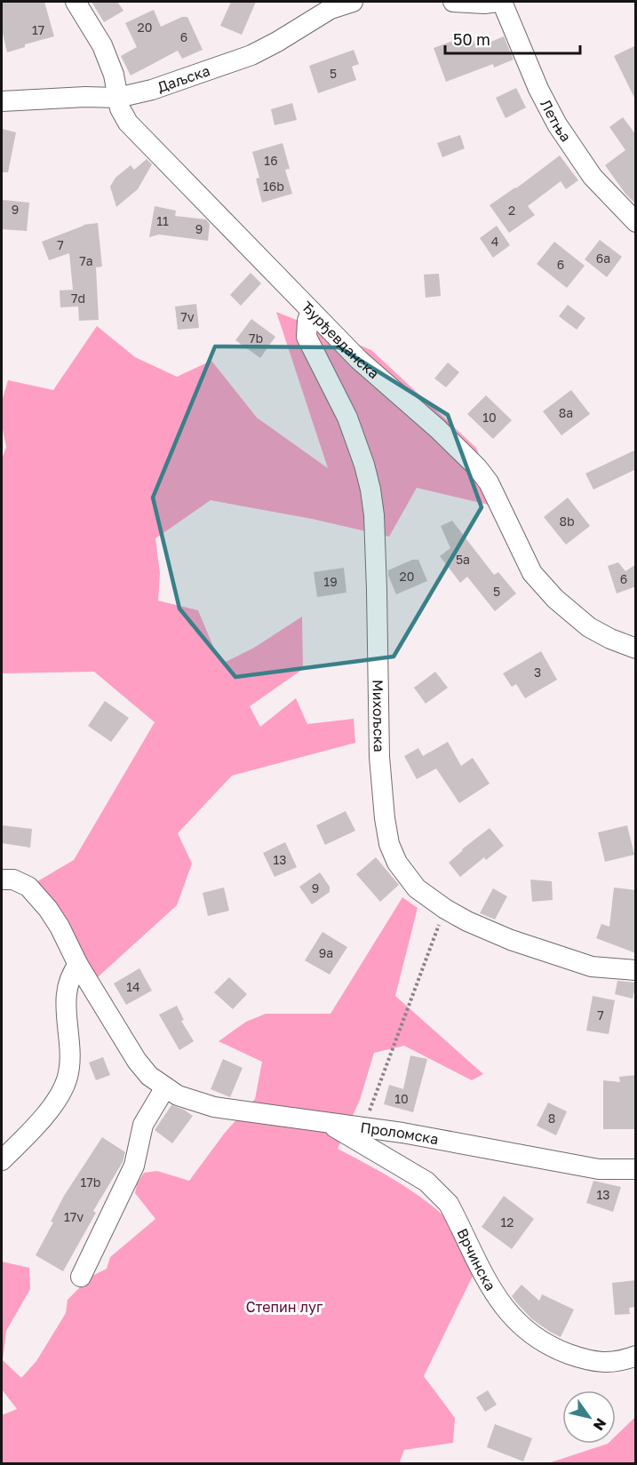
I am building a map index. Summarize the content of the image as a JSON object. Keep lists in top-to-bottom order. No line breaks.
{"streets":{"street":["Даљска","Летња","Ђурђевданска","Михољска","Проломска","Врчинска"]},"crossings":[["Даљска","Ђурђевданска"],["Ђурђевданска","Михољска"],["Проломска","Врчинска"]],"parks":["Степин луг"],"house_numbers":["20","17","6","5","16","16b","9","2","11","9","4","7","6a","7a","6","7d","7v","7b","8a","10","8b","5a","20","6","19","5","3","13","9","9a","14","7","10","8","17b","13","17v","12"],"scale_bar":"50 m","north":"bottom right"}
